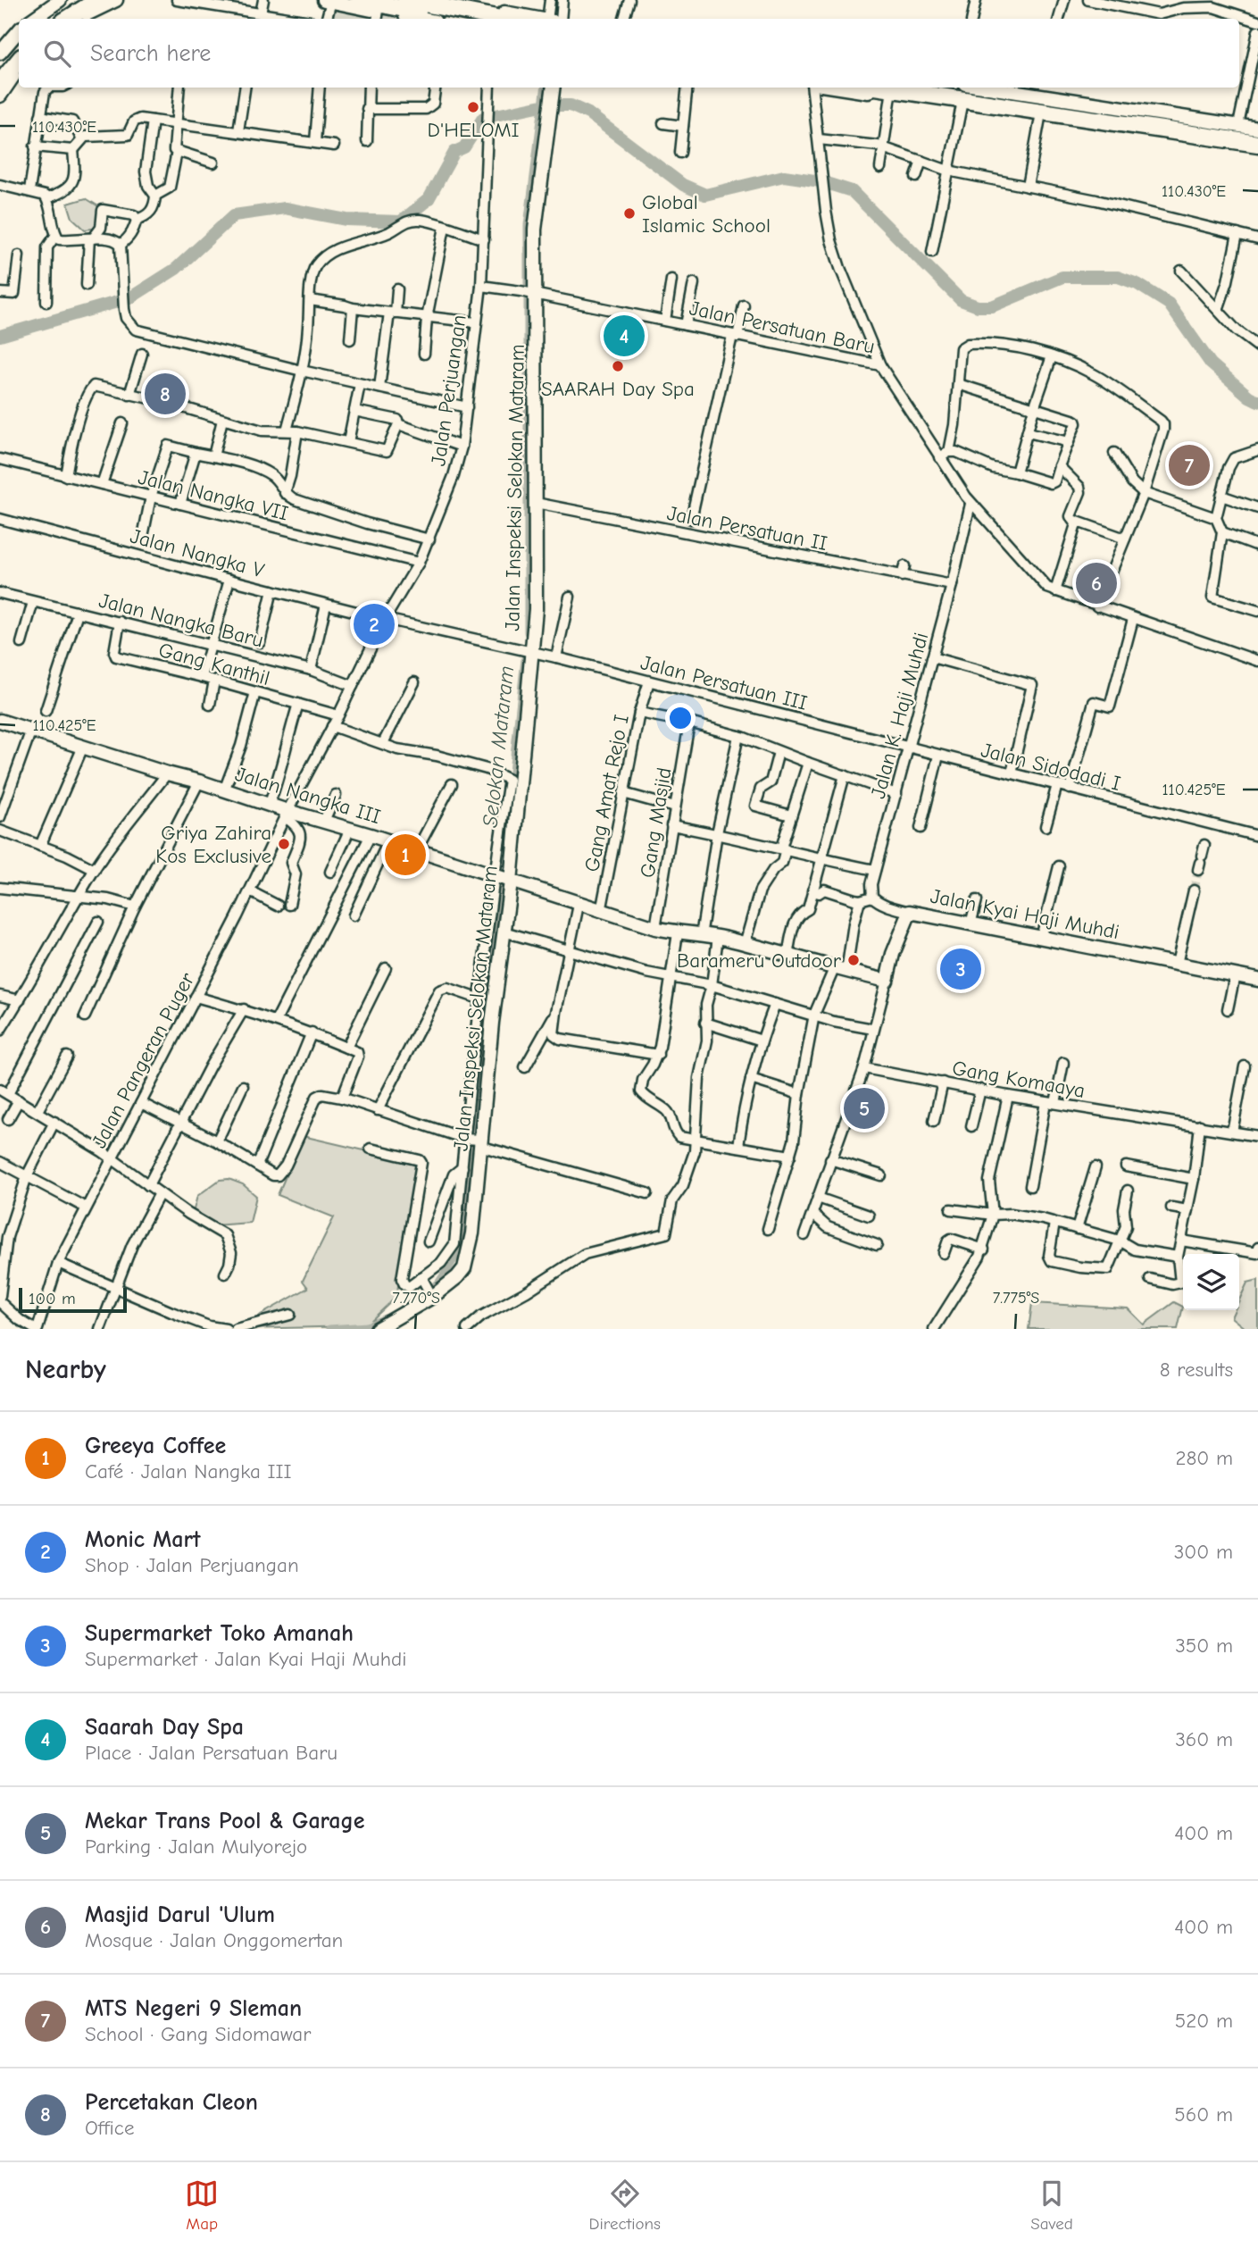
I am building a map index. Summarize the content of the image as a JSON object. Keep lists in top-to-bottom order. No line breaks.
{"streets":{"street":["Jalan Persatuan Baru","Jalan Perjuangan","Jalan Inspeksi Selokan Mataram","Jalan Nangka VII","Jalan Persatuan II","Jalan Nangka V","Jalan Nangka Baru","Gang Kanthil","Jalan Persatuan III","Jalan K. Haji Muhdi","Jalan Sidodadi I","Gang Amat Rejo I","Jalan Nangka III","Gang Masjid","Jalan Kyai Haji Muhdi","Jalan Pangeran Puger","Gang Komaaya"]},"crossings":[["Jalan Persatuan Baru","Jalan Perjuangan"],["Jalan Persatuan Baru","Jalan Inspeksi Selokan Mataram"],["Jalan Persatuan Baru","Jalan K. Haji Muhdi"],["Jalan Perjuangan","Jalan Nangka VII"],["Jalan Perjuangan","Jalan Nangka V"],["Jalan Perjuangan","Jalan Nangka Baru"],["Jalan Perjuangan","Gang Kanthil"],["Jalan Perjuangan","Jalan Nangka III"],["Jalan Perjuangan","Jalan Pangeran Puger"],["Jalan Inspeksi Selokan Mataram","Jalan Persatuan II"],["Jalan Inspeksi Selokan Mataram","Jalan Persatuan III"],["Jalan Inspeksi Selokan Mataram","Jalan Nangka III"],["Jalan Persatuan II","Jalan K. Haji Muhdi"],["Jalan Nangka Baru","Gang Kanthil"],["Jalan Persatuan III","Jalan K. Haji Muhdi"],["Jalan Persatuan III","Jalan Sidodadi I"],["Jalan Persatuan III","Gang Amat Rejo I"],["Jalan K. Haji Muhdi","Jalan Sidodadi I"],["Jalan Nangka III","Jalan Pangeran Puger"]],"water":["Selokan Mataram"],"places":["D'HELOMI","Global Islamic School","SAARAH Day Spa","Griya Zahira Kos Exclusive","Barameru Outdoor"],"scale_bar":"100 m","page":{"search":"Search here","pins":["4","8","7","6","2","1","3","5"],"scale":"100 m","heading":["Nearby","8 results"],"list":[{"mark":"1","name":"Greeya Coffee","note":"Café · Jalan Nangka III","value":"280 m"},{"mark":"2","name":"Monic Mart","note":"Shop · Jalan Perjuangan","value":"300 m"},{"mark":"3","name":"Supermarket Toko Amanah","note":"Supermarket · Jalan Kyai Haji Muhdi","value":"350 m"},{"mark":"4","name":"Saarah Day Spa","note":"Place · Jalan Persatuan Baru","value":"360 m"},{"mark":"5","name":"Mekar Trans Pool & Garage","note":"Parking · Jalan Mulyorejo","value":"400 m"},{"mark":"6","name":"Masjid Darul 'Ulum","note":"Mosque · Jalan Onggomertan","value":"400 m"},{"mark":"7","name":"MTS Negeri 9 Sleman","note":"School · Gang Sidomawar","value":"520 m"},{"mark":"8","name":"Percetakan Cleon","note":"Office","value":"560 m"}],"nav":["Map","Directions","Saved"]},"coordinates":["110.430°E","110.425°E","7.770°S","7.775°S"]}
